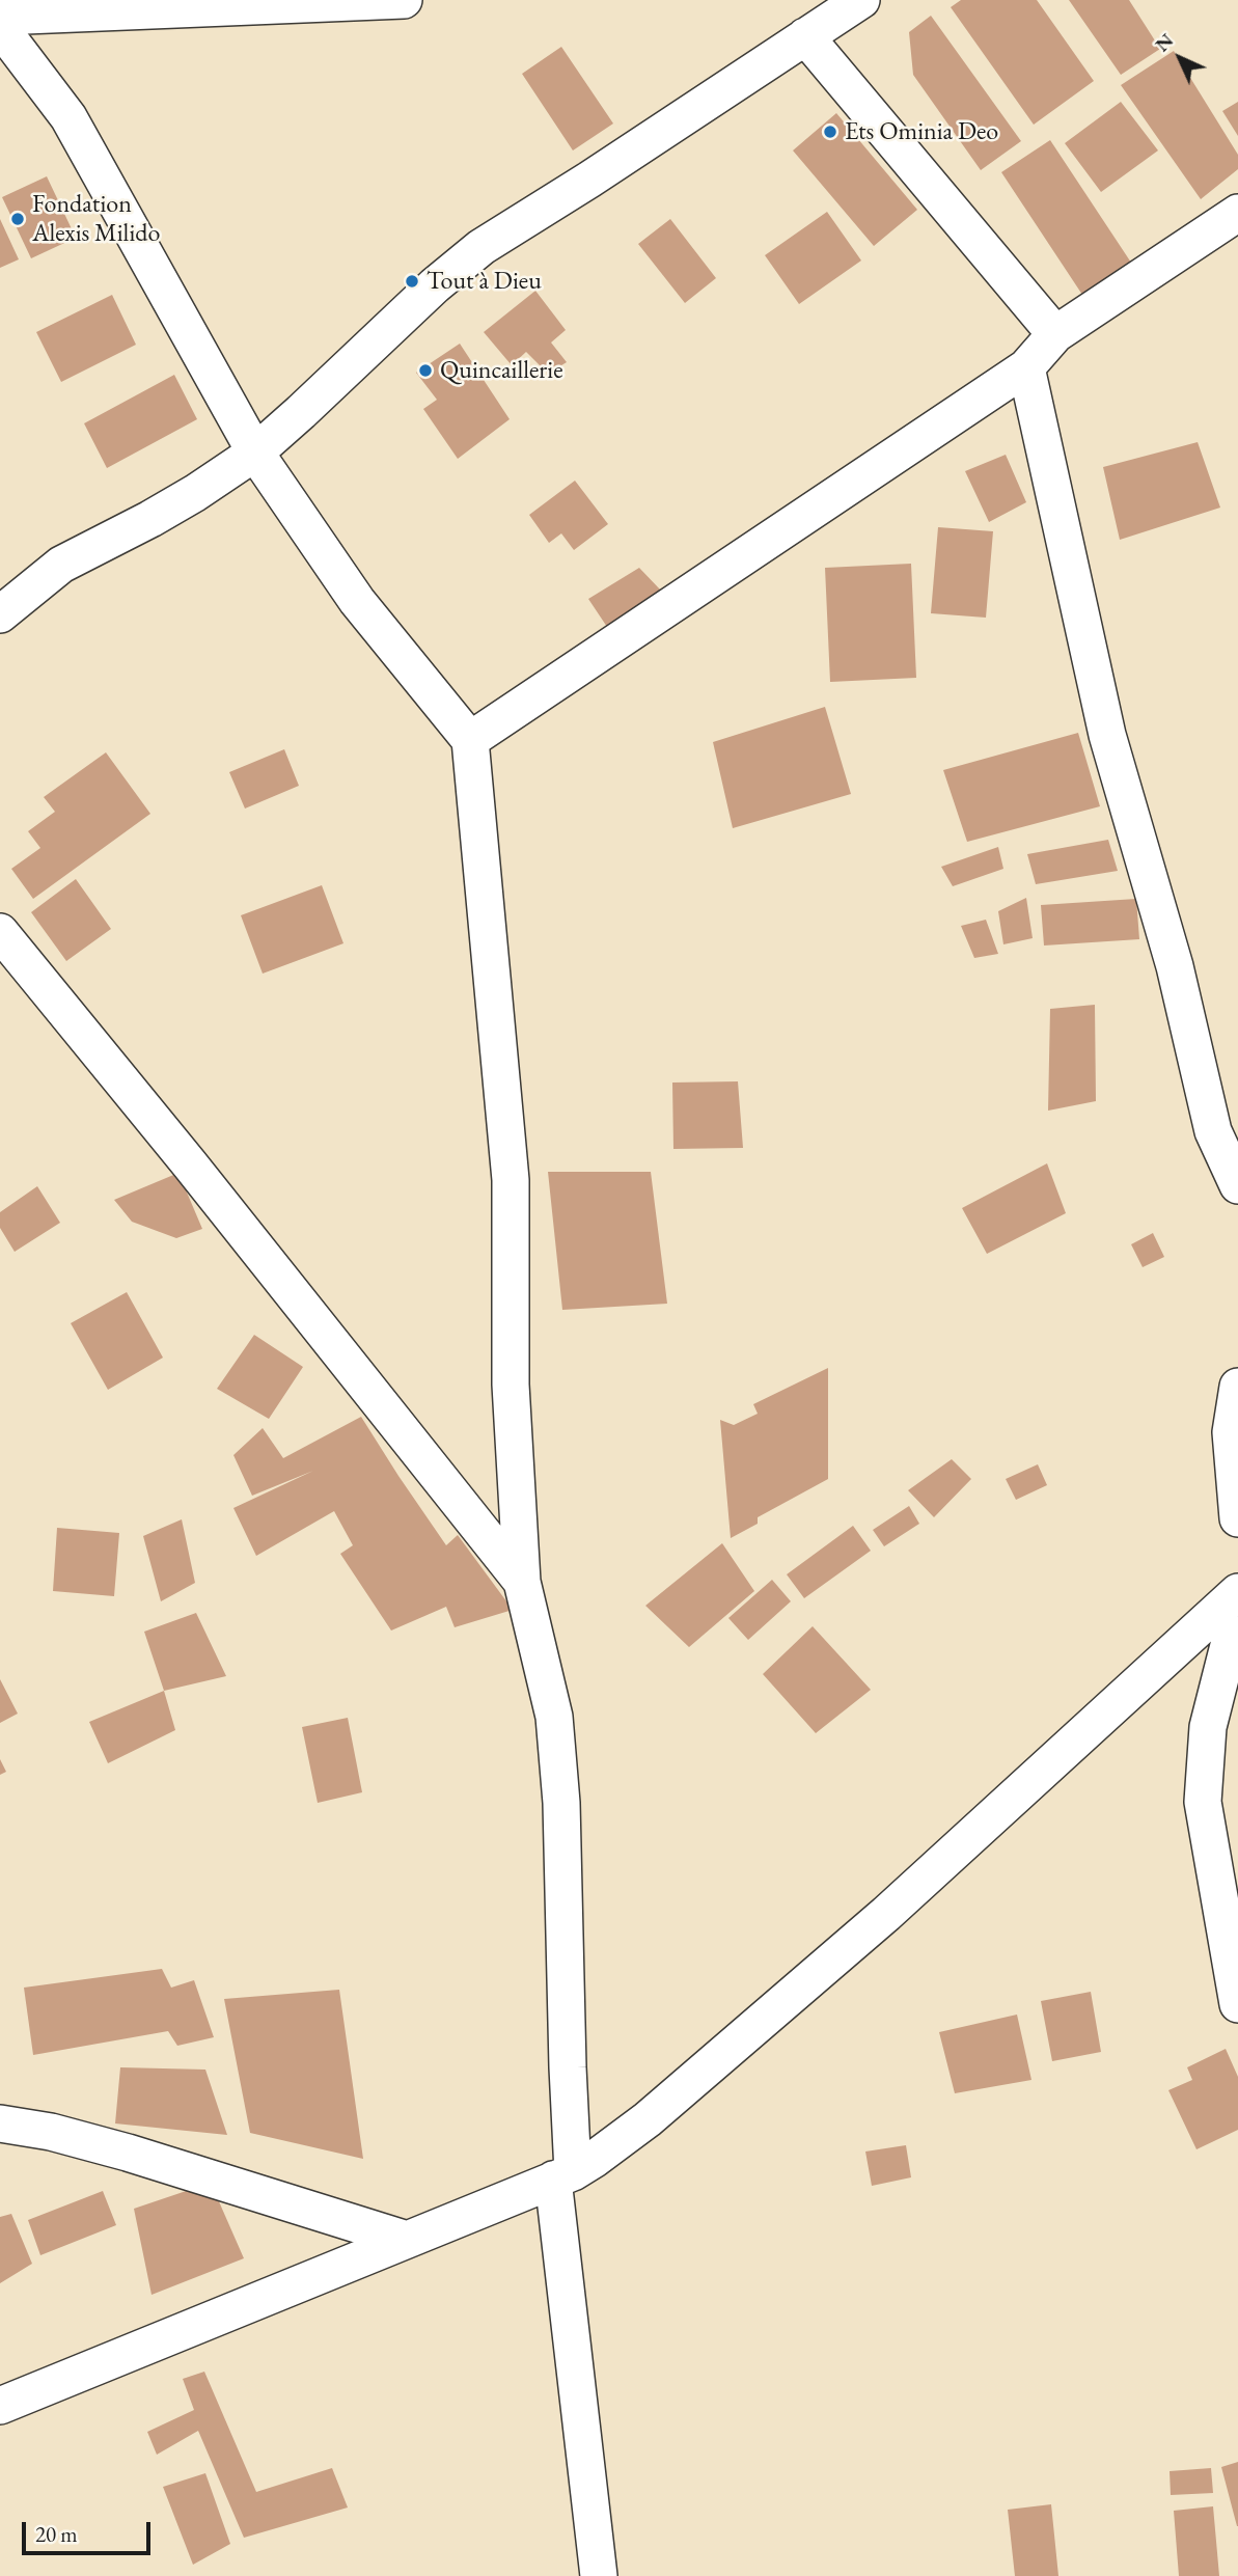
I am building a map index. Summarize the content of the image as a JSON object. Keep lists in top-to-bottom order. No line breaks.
{"places":["Ets Ominia Deo","Fondation Alexis Milido","Tout à Dieu","Quincaillerie"],"scale_bar":"20 m","north":"top left"}
